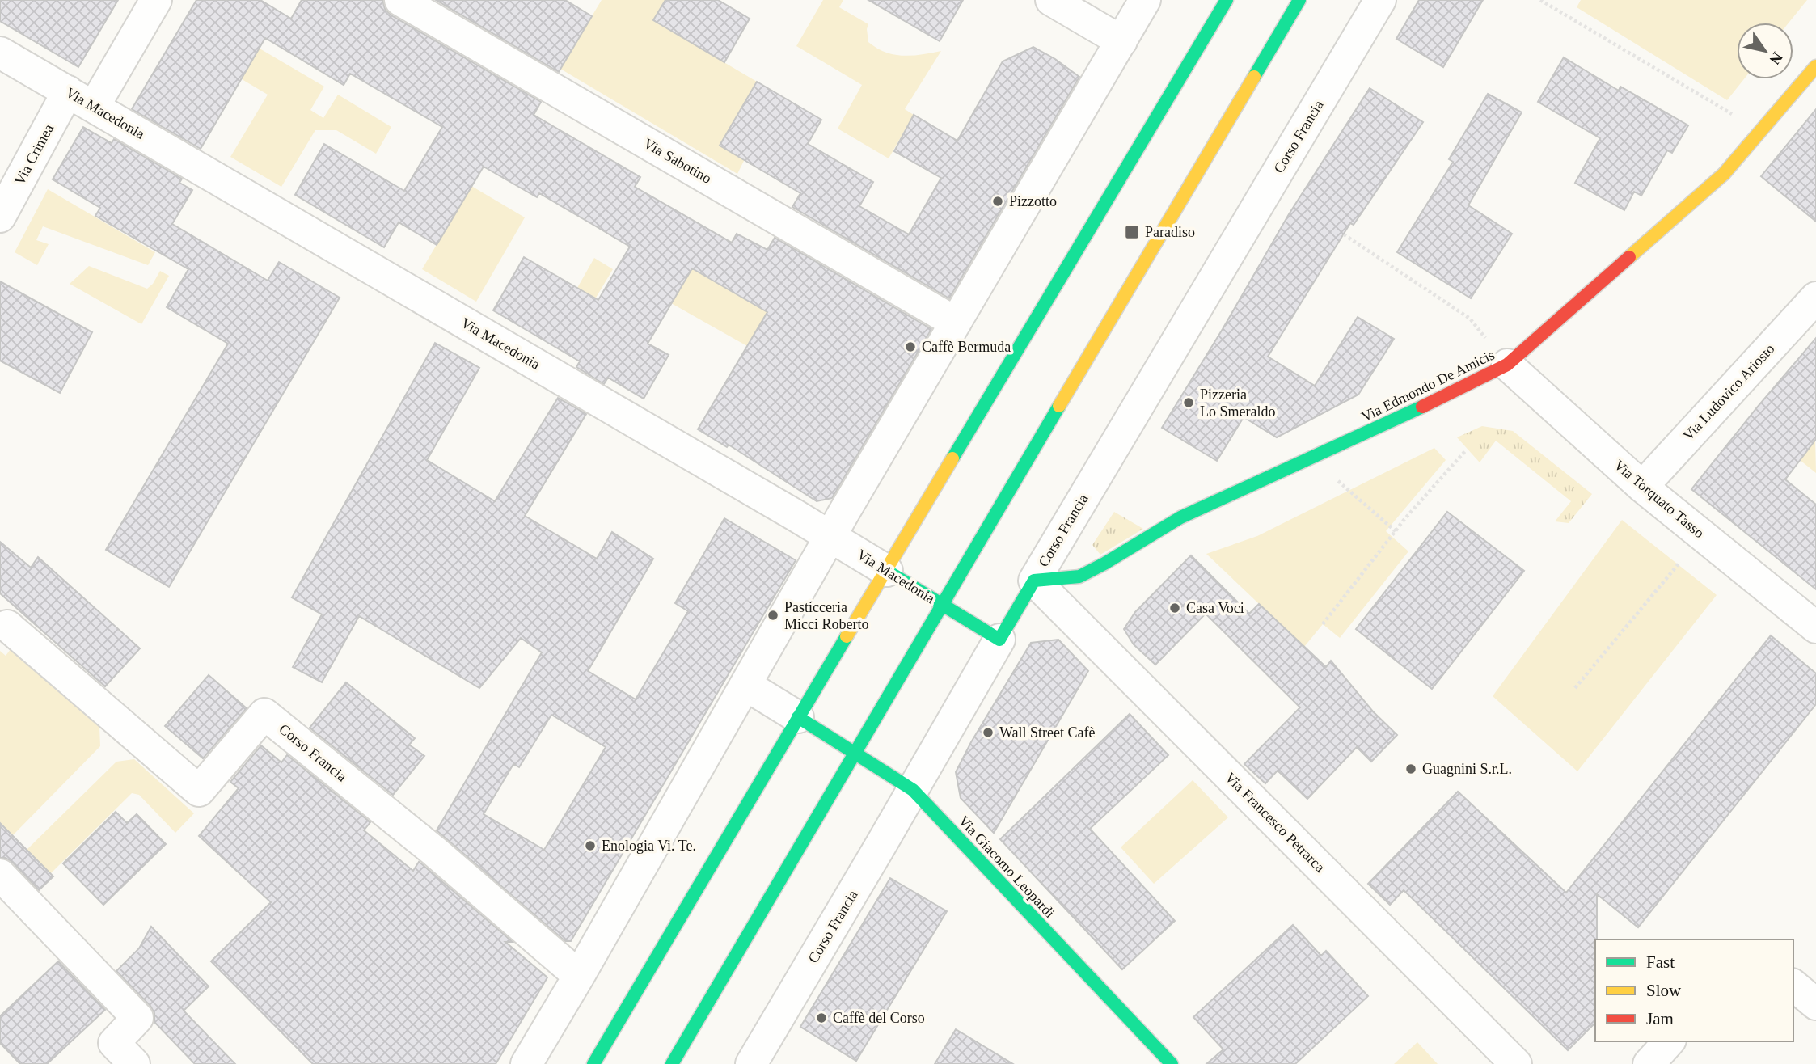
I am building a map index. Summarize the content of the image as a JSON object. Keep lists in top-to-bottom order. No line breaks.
{"streets":{"main road":["Via Macedonia","Corso Francia","Via Edmondo De Amicis","Via Giacomo Leopardi"],"street":["Via Crimea","Via Sabotino","Via Ludovico Ariosto","Via Torquato Tasso","Via Francesco Petrarca"]},"crossings":[["Via Macedonia","Corso Francia"],["Via Macedonia","Via Crimea"],["Corso Francia","Via Edmondo De Amicis"],["Corso Francia","Via Francesco Petrarca"],["Corso Francia","Via Giacomo Leopardi"],["Via Edmondo De Amicis","Via Torquato Tasso"],["Via Edmondo De Amicis","Via Francesco Petrarca"],["Via Ludovico Ariosto","Via Torquato Tasso"]],"places":{"other":["Pizzotto","Caffè Bermuda","Pizzeria Lo Smeraldo","Casa Voci","Pasticceria Micci Roberto","Wall Street Cafè","Guagnini S.r.L.","Enologia Vi. Te.","Caffè del Corso"],"transit":["Paradiso"]},"legend":["Fast","Slow","Jam"],"north":"bottom right"}
